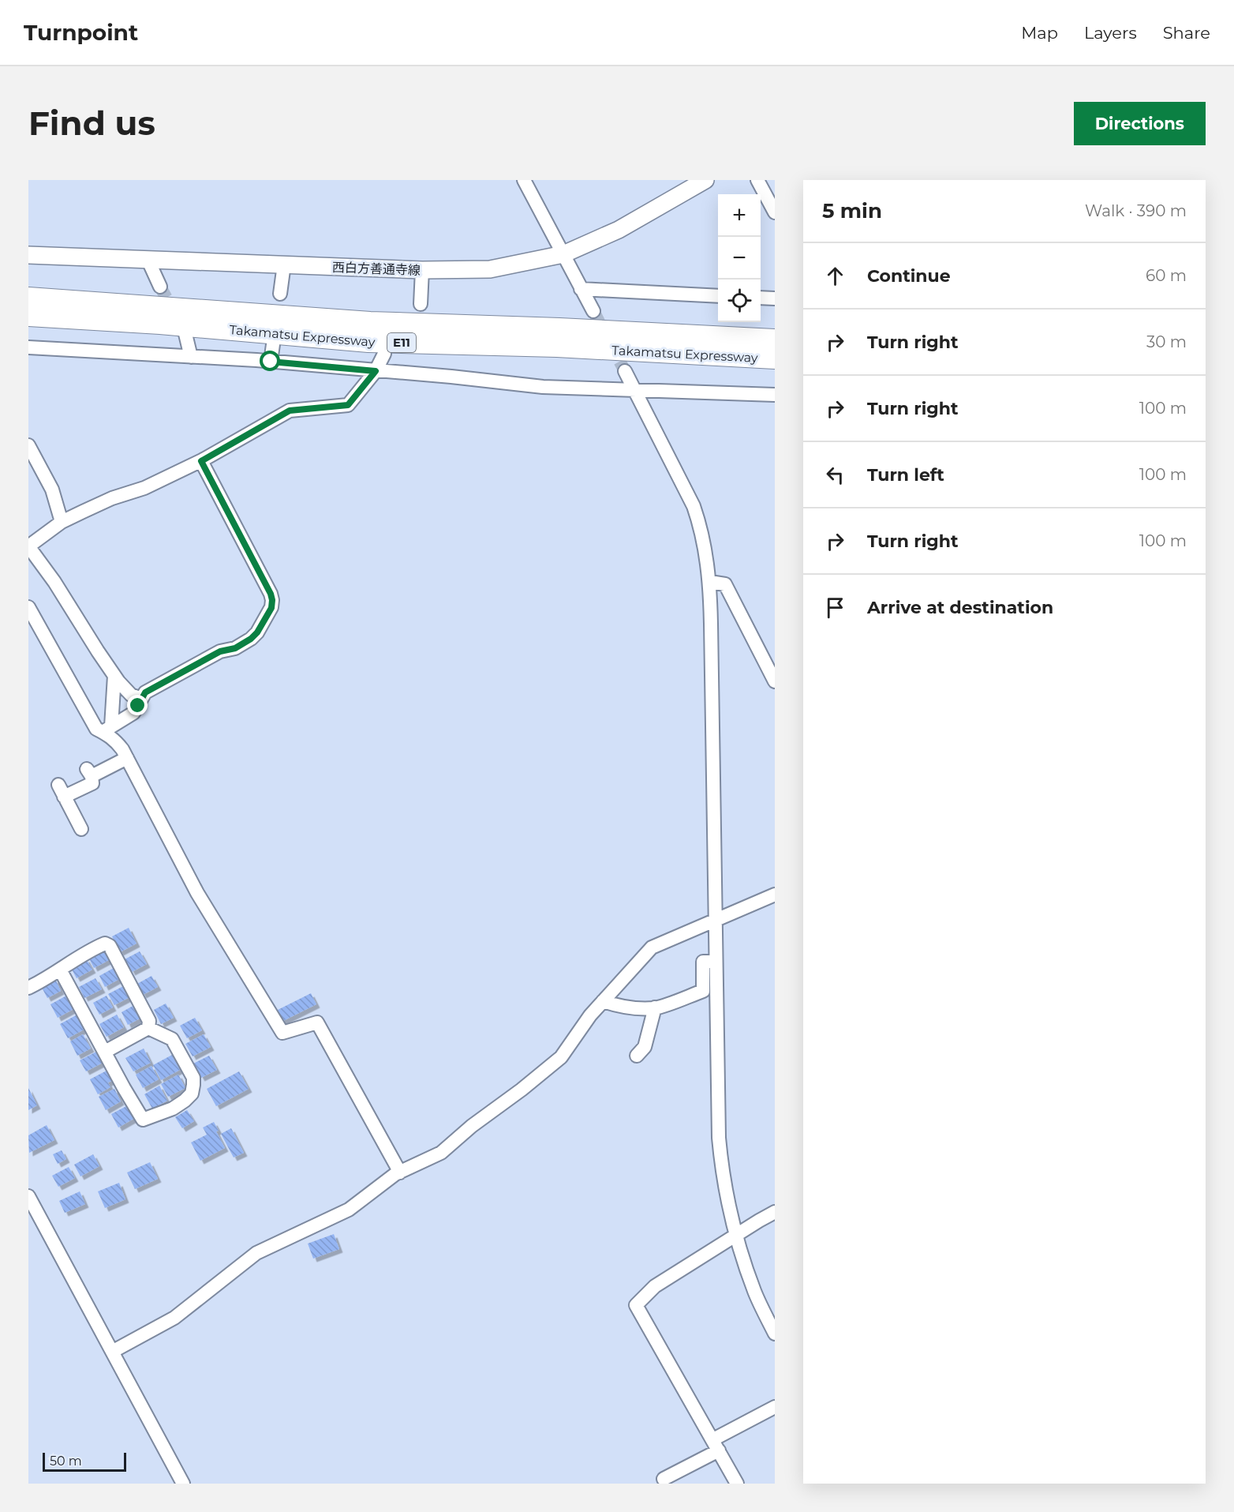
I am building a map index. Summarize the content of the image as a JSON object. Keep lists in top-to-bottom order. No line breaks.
{"streets":{"highway":["Takamatsu Expressway","E11"],"main road":["西白方善通寺線"]},"scale_bar":"50 m","page":{"header":"Turnpoint","nav":["Map","Layers","Share"],"buttons":"Directions","title":"Find us","heading":["5 min","Walk · 390 m"],"map_buttons":["+","−"],"list":[["Continue","60 m"],["Turn right","30 m"],["Turn right","100 m"],["Turn left","100 m"],["Turn right","100 m"],"Arrive at destination"],"scale":"50 m"}}
